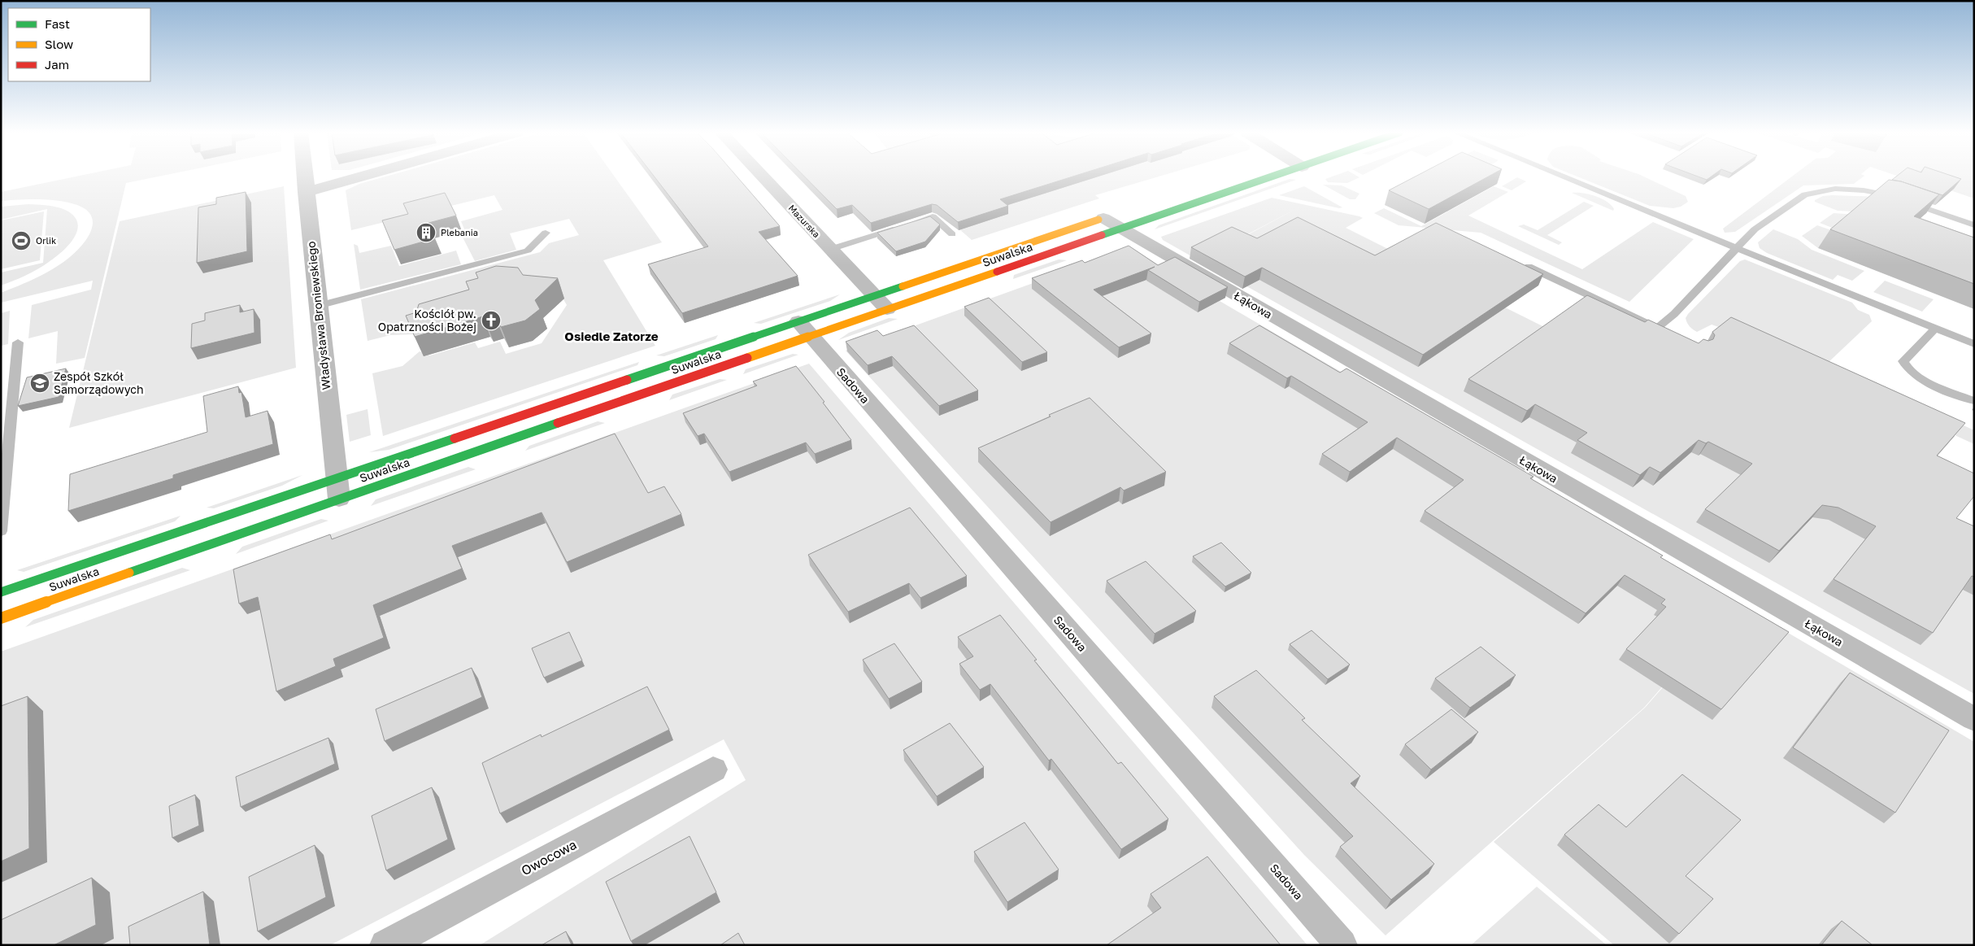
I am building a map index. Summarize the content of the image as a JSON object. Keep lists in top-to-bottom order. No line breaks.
{"streets":{"street":["Mazurska","Suwalska","Łąkowa","Władysława Broniewskiego","Sadowa","Owocowa"]},"crossings":[["Mazurska","Suwalska"],["Suwalska","Łąkowa"],["Suwalska","Władysława Broniewskiego"],["Suwalska","Sadowa"]],"districts":["Osiedle Zatorze"],"places":{"building":["Plebania"],"sports":["Orlik"],"church":["Kościół pw. Opatrzności Bożej"],"school or university":["Zespół Szkół Samorządowych"]},"legend":["Fast","Slow","Jam"]}
